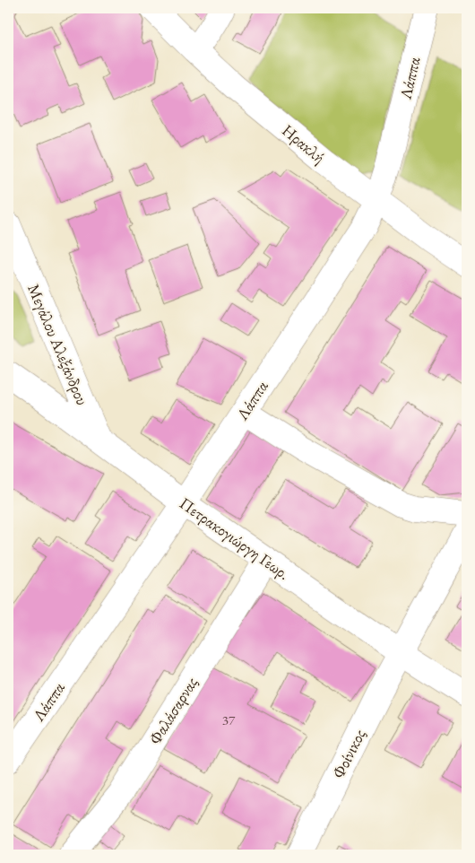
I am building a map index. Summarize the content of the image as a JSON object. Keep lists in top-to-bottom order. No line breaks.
{"streets":{"street":["Λάππα","Ηρακλή","Μεγάλου Αλεξάνδρου","Πετρακογιώργη Γεωρ.","Φαλάσαρνας","Φοίνικος"]},"crossings":[["Λάππα","Ηρακλή"],["Λάππα","Πετρακογιώργη Γεωρ."],["Μεγάλου Αλεξάνδρου","Πετρακογιώργη Γεωρ."],["Πετρακογιώργη Γεωρ.","Φαλάσαρνας"],["Πετρακογιώργη Γεωρ.","Φοίνικος"]],"house_numbers":["37"]}
